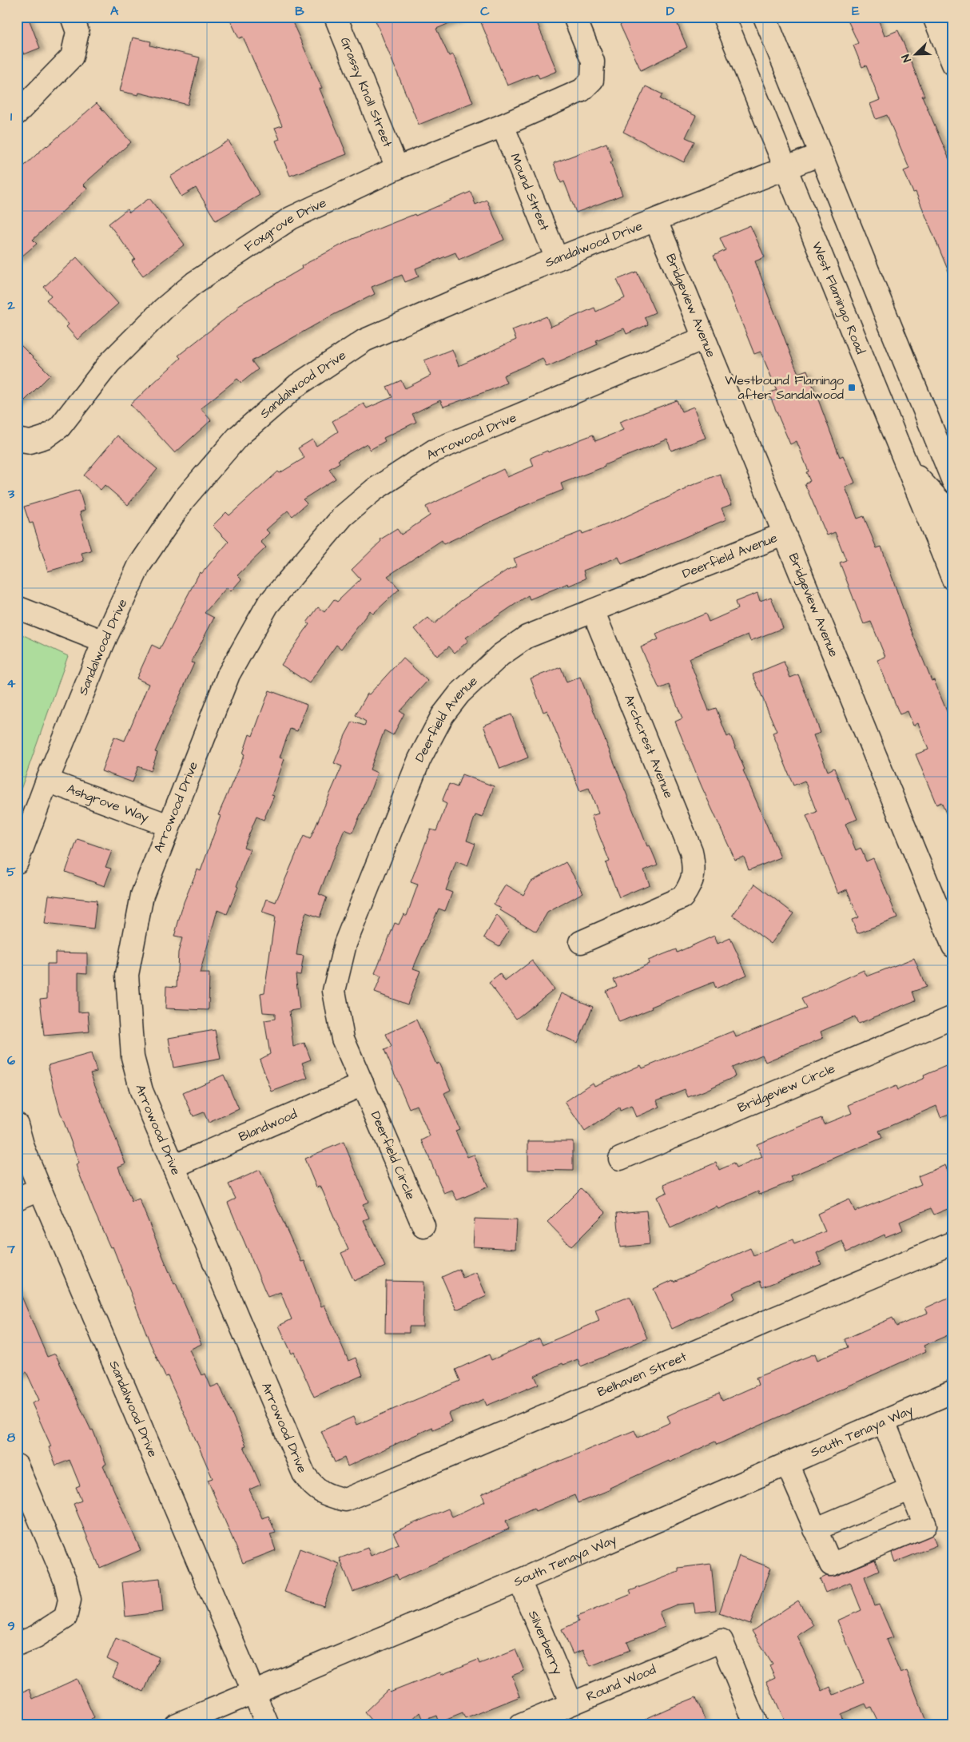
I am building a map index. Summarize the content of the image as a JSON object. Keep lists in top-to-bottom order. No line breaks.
{"streets":{"street":["Grassy Knoll Street","Mound Street","Foxgrove Drive","Sandalwood Drive","West Flamingo Road","Bridgeview Avenue","Arrowood Drive","Deerfield Avenue","Archcrest Avenue","Ashgrove Way","Bridgeview Circle","Blandwood","Deerfield Circle","Belhaven Street","South Tenaya Way","Silverberry","Round Wood"]},"crossings":[["Grassy Knoll Street","Foxgrove Drive"],["Mound Street","Foxgrove Drive"],["Mound Street","Sandalwood Drive"],["Sandalwood Drive","West Flamingo Road"],["Sandalwood Drive","Bridgeview Avenue"],["Sandalwood Drive","Ashgrove Way"],["Sandalwood Drive","South Tenaya Way"],["Bridgeview Avenue","Arrowood Drive"],["Bridgeview Avenue","Deerfield Avenue"],["Arrowood Drive","Ashgrove Way"],["Arrowood Drive","Blandwood"],["Arrowood Drive","Belhaven Street"],["Deerfield Avenue","Archcrest Avenue"],["Deerfield Avenue","Blandwood"],["Deerfield Avenue","Deerfield Circle"],["Blandwood","Deerfield Circle"],["South Tenaya Way","Silverberry"],["Silverberry","Round Wood"]],"places":{"transit":["Westbound Flamingo after Sandalwood"]},"north":"bottom left","grid":{"columns":["A","B","C","D","E"],"rows":["1","2","3","4","5","6","7","8","9"]}}
